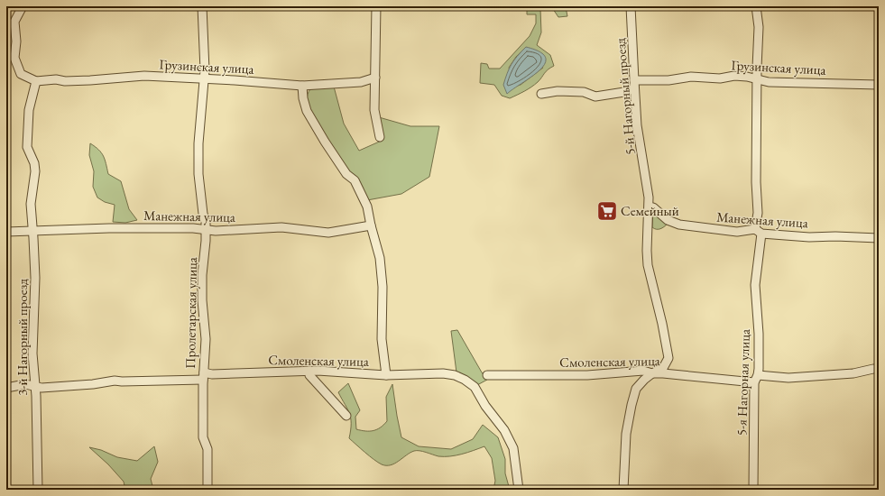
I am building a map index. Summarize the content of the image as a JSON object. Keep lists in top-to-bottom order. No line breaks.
{"streets":{"street":["Грузинская улица","5-й Нагорный проезд","Манежная улица","Пролетарская улица","3-й Нагорный проезд","Смоленская улица","5-я Нагорная улица"]},"crossings":[["Грузинская улица","5-й Нагорный проезд"],["Грузинская улица","Пролетарская улица"],["Грузинская улица","3-й Нагорный проезд"],["Грузинская улица","5-я Нагорная улица"],["5-й Нагорный проезд","Манежная улица"],["5-й Нагорный проезд","Смоленская улица"],["Манежная улица","Пролетарская улица"],["Манежная улица","3-й Нагорный проезд"],["Манежная улица","5-я Нагорная улица"],["Пролетарская улица","Смоленская улица"],["3-й Нагорный проезд","Смоленская улица"],["Смоленская улица","5-я Нагорная улица"]],"places":{"supermarket":["Семейный"]}}
